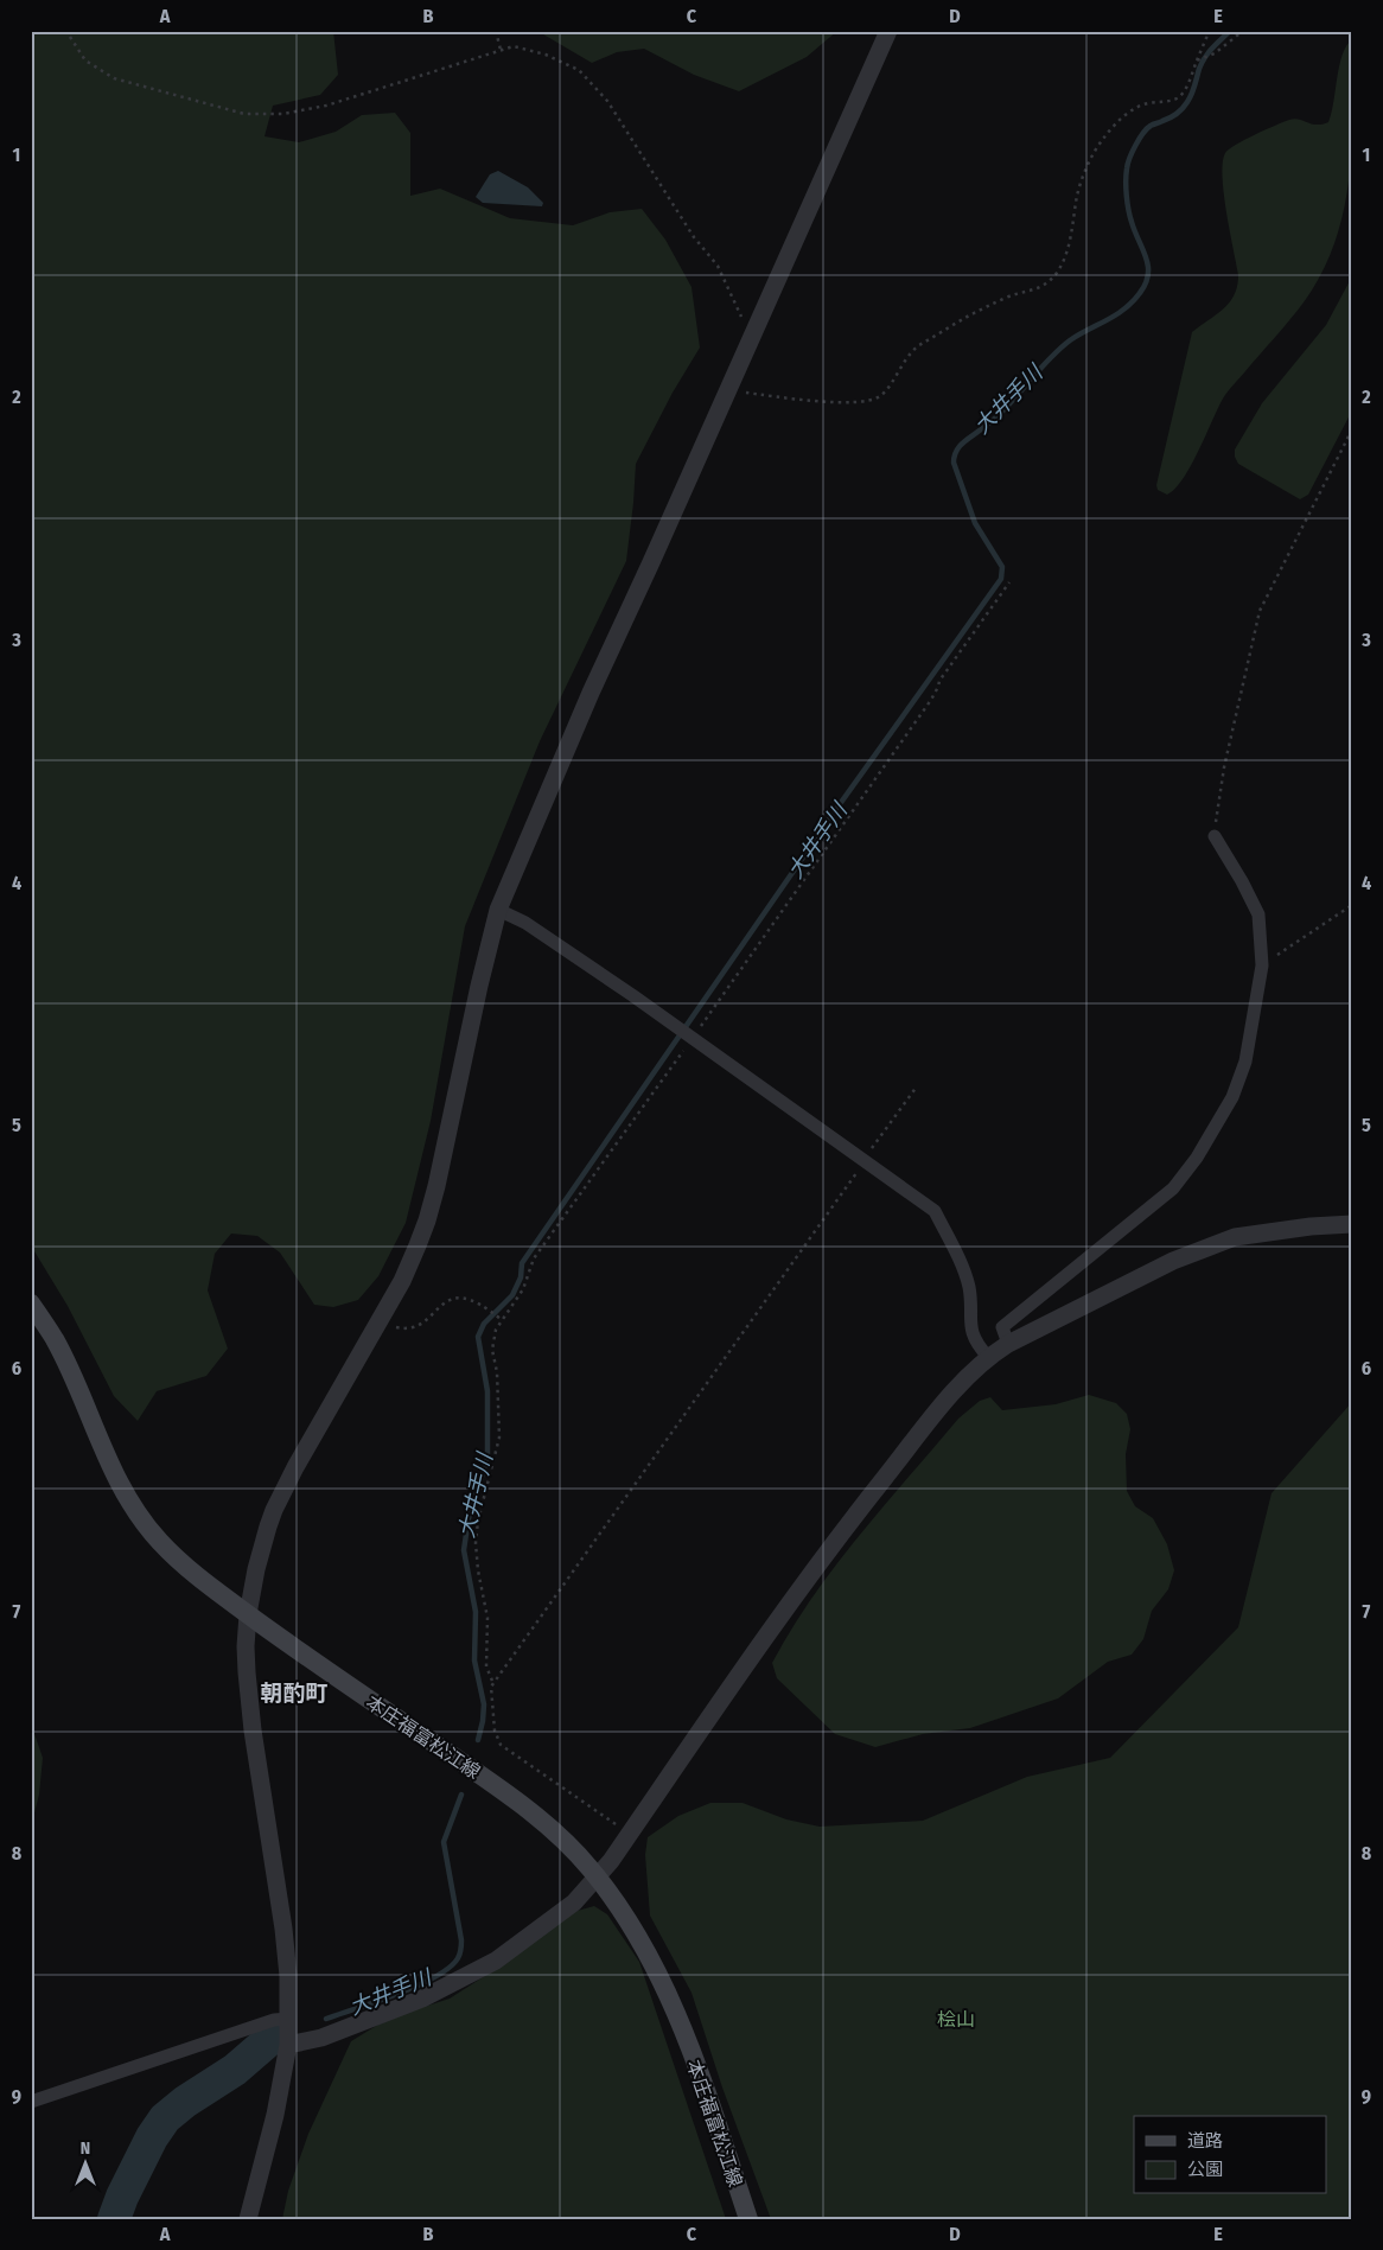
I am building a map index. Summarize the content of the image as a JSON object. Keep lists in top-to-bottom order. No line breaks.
{"streets":{"main road":["本庄福富松江線"]},"districts":["朝酌町"],"water":["大井手川"],"parks":["桧山"],"legend":["道路","公園"],"north":"top","grid":{"columns":["A","B","C","D","E"],"rows":["1","2","3","4","5","6","7","8","9"]}}
